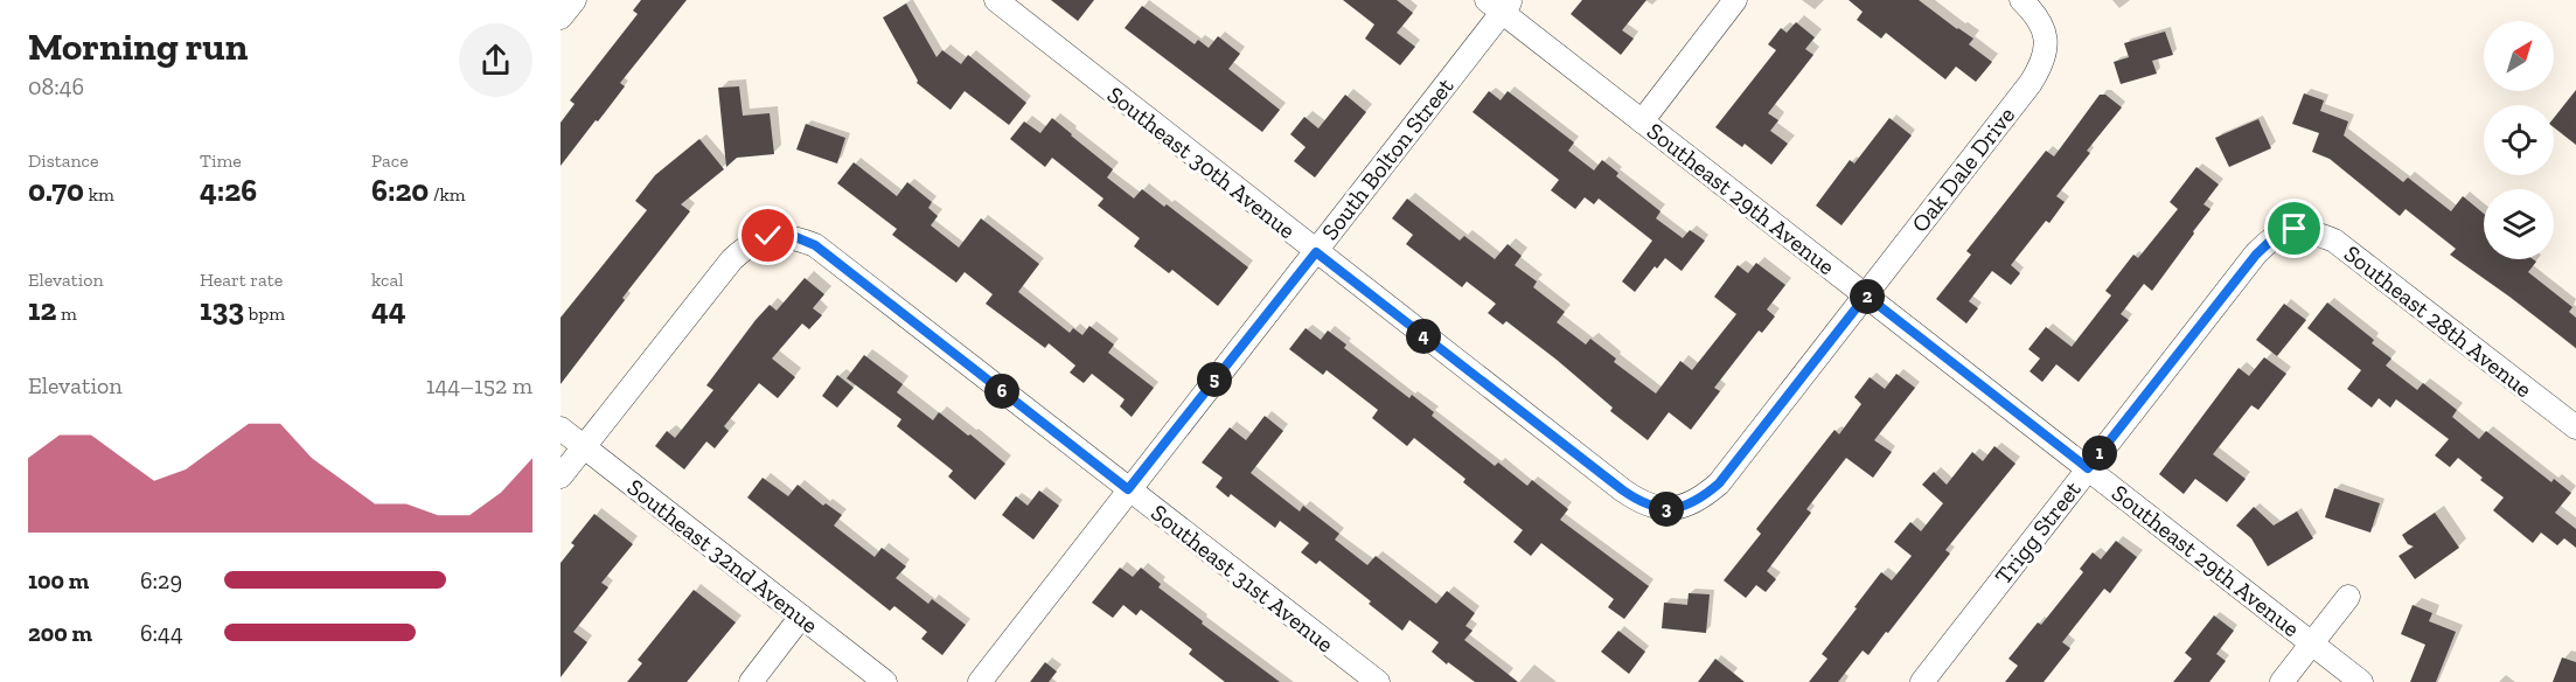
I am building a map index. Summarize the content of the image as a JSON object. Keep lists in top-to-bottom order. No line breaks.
{"streets":{"street":["South Bolton Street","Southeast 30th Avenue","Oak Dale Drive","Southeast 29th Avenue","Southeast 28th Avenue","Trigg Street","Southeast 32nd Avenue","Southeast 31st Avenue"]},"crossings":[["South Bolton Street","Southeast 30th Avenue"],["South Bolton Street","Southeast 29th Avenue"],["South Bolton Street","Southeast 31st Avenue"],["Southeast 30th Avenue","Oak Dale Drive"],["Oak Dale Drive","Southeast 29th Avenue"],["Southeast 29th Avenue","Trigg Street"],["Southeast 28th Avenue","Trigg Street"],["Southeast 32nd Avenue","Southeast 31st Avenue"]],"north":"top right","page":{"heading":["Morning run","08:46"],"stats":[["Distance","0.70 km"],["Time","4:26"],["Pace","6:20 /km"],["Elevation","12 m"],["Heart rate","133 bpm"],["kcal","44"]],"pins":["2","4","5","6","1","3"],"chart":["Elevation","144–152 m"],"list":[{"name":"100 m","note":"6:29"},{"name":"200 m","note":"6:44"}]}}
